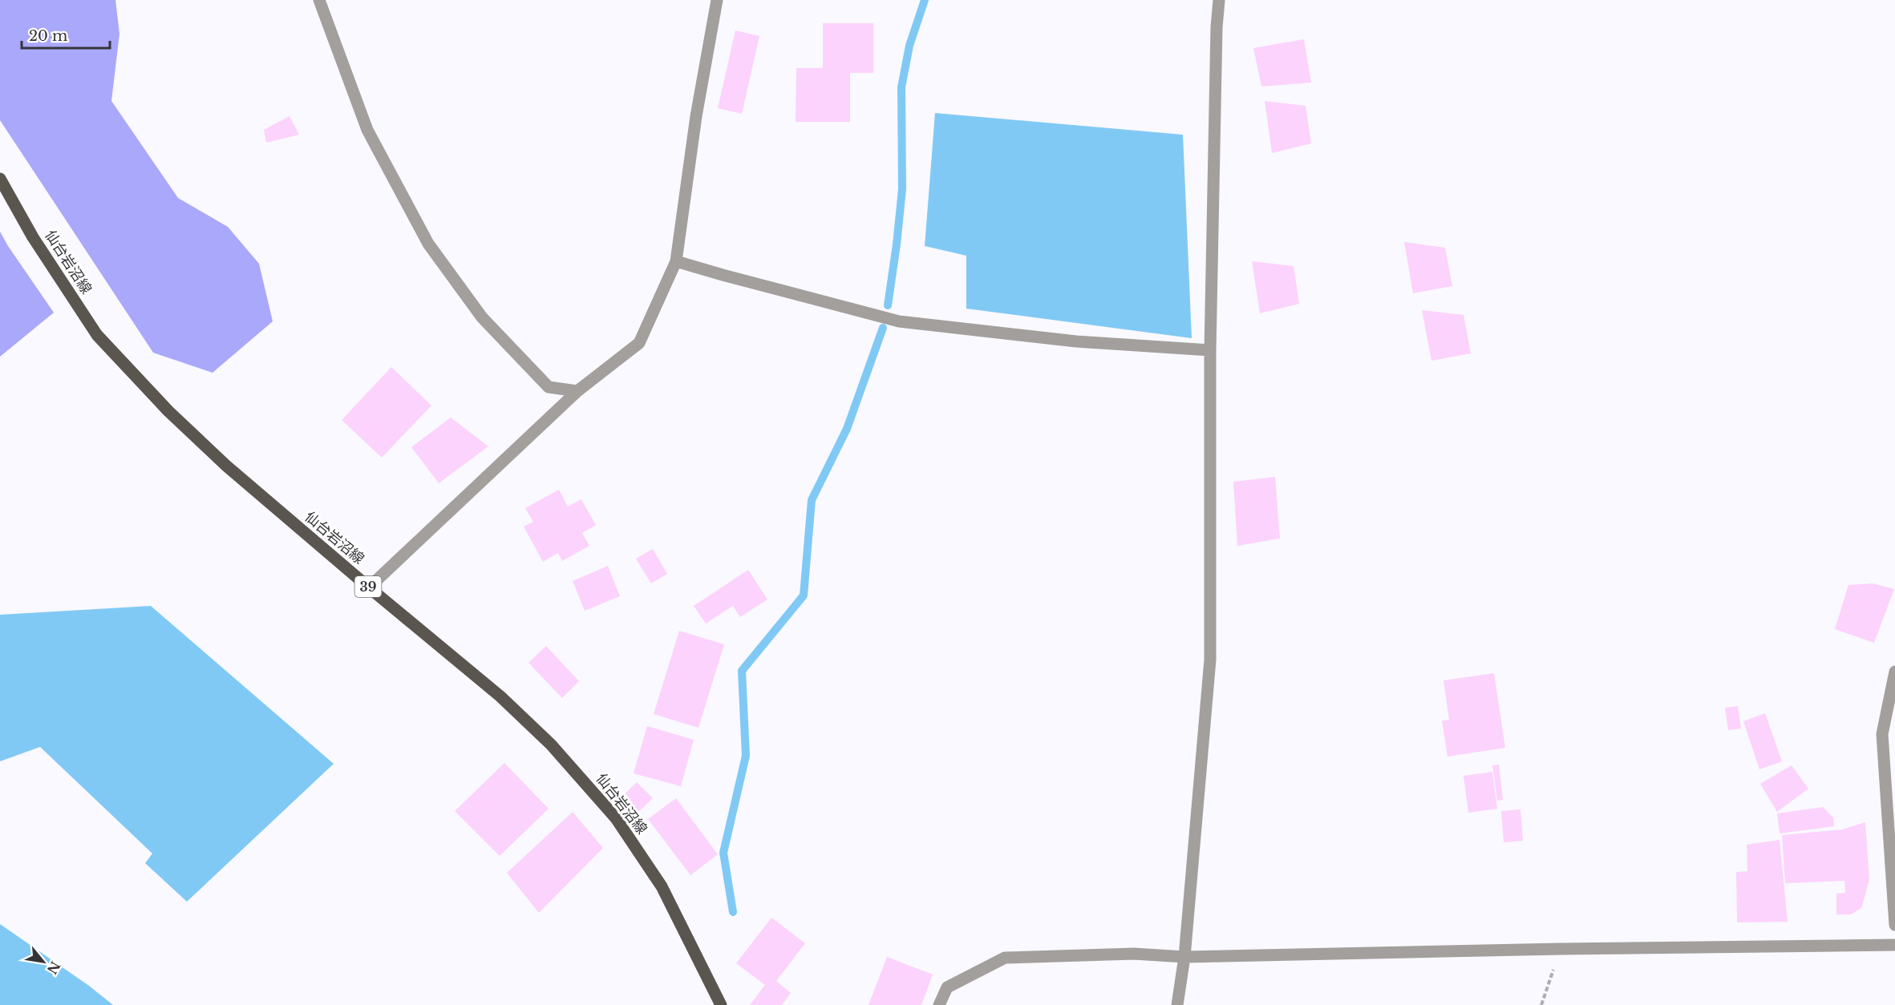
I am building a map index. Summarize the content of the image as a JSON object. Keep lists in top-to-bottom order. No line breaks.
{"streets":{"main road":["仙台岩沼線","39"]},"scale_bar":"20 m","north":"bottom right"}
